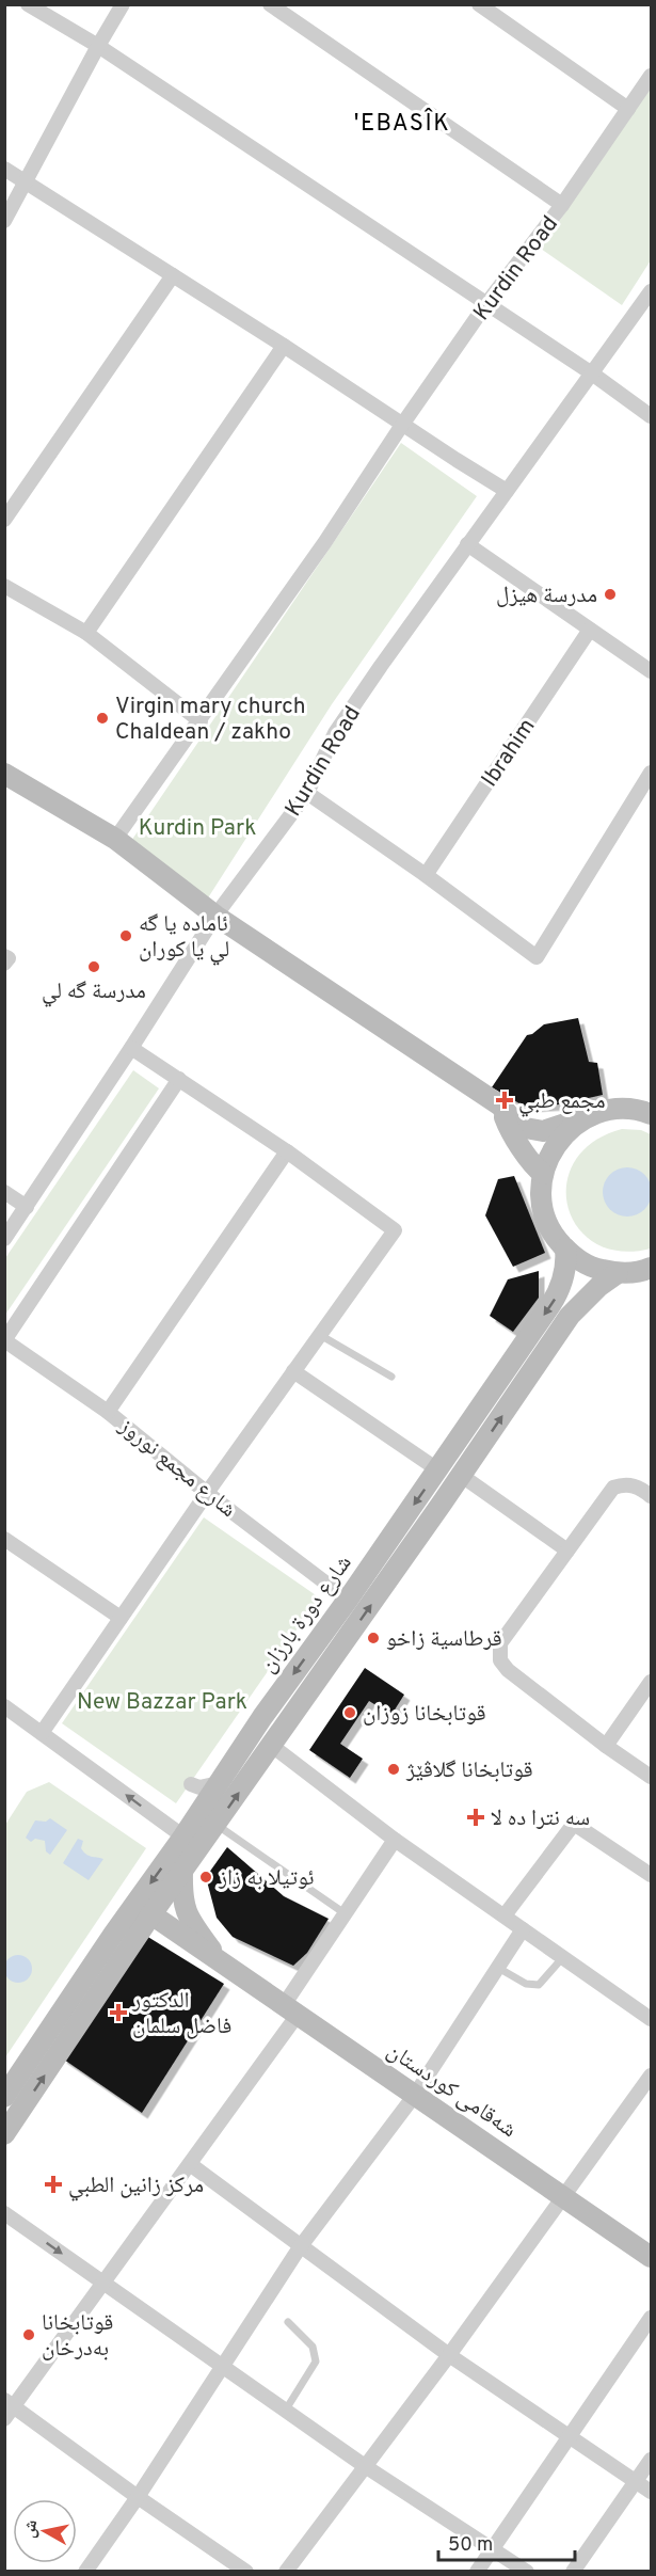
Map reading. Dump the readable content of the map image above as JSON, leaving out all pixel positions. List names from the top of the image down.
{
  "streets": {
    "main road": ["شارع دورة بارزان", "شەقامی کوردستان"],
    "street": ["Kurdin Road", "Ibrahim", "شارع مجمع نوروز"]
  },
  "crossings": [
    ["شارع مجمع نوروز", "شارع دورة بارزان"]
  ],
  "districts": ["'EBASÎK"],
  "parks": ["Kurdin Park", "New Bazzar Park"],
  "places": {
    "other": [
      "مدرسة هيزل",
      "Virgin mary church Chaldean / zakho",
      "ئاماده يا گه لي يا كوران",
      "مدرسة گه لي",
      "قرطاسية زاخو",
      "قوتابخانا زوزان",
      "قوتابخانا گلاڤێژ",
      "ئوتيلا به زاز",
      "قوتابخانا به‌درخان"
    ],
    "health": [
      "مجمع طبي",
      "سه نترا ده لا",
      "الدكتور فاضل سلمان",
      "مركز زانين الطبي"
    ]
  },
  "scale_bar": "50 m",
  "north": "left"
}
